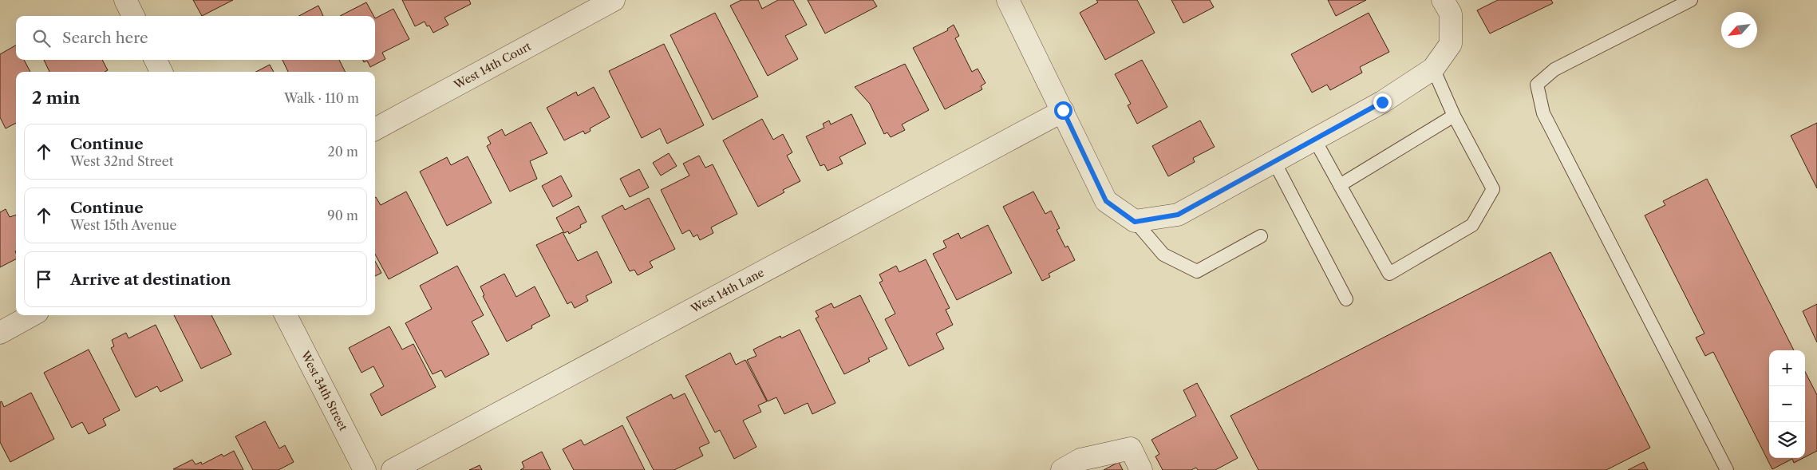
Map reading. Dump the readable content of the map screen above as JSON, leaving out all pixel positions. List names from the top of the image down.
{
  "streets": {
    "street": ["West 14th Court", "West 14th Lane", "West 34th Street"]
  },
  "north": "bottom left",
  "page": {
    "search": "Search here",
    "heading": ["2 min", "Walk · 110 m"],
    "list": [
      ["Continue", "West 32nd Street", "20 m"],
      ["Continue", "West 15th Avenue", "90 m"],
      "Arrive at destination"
    ],
    "map_buttons": ["+", "−"]
  }
}
